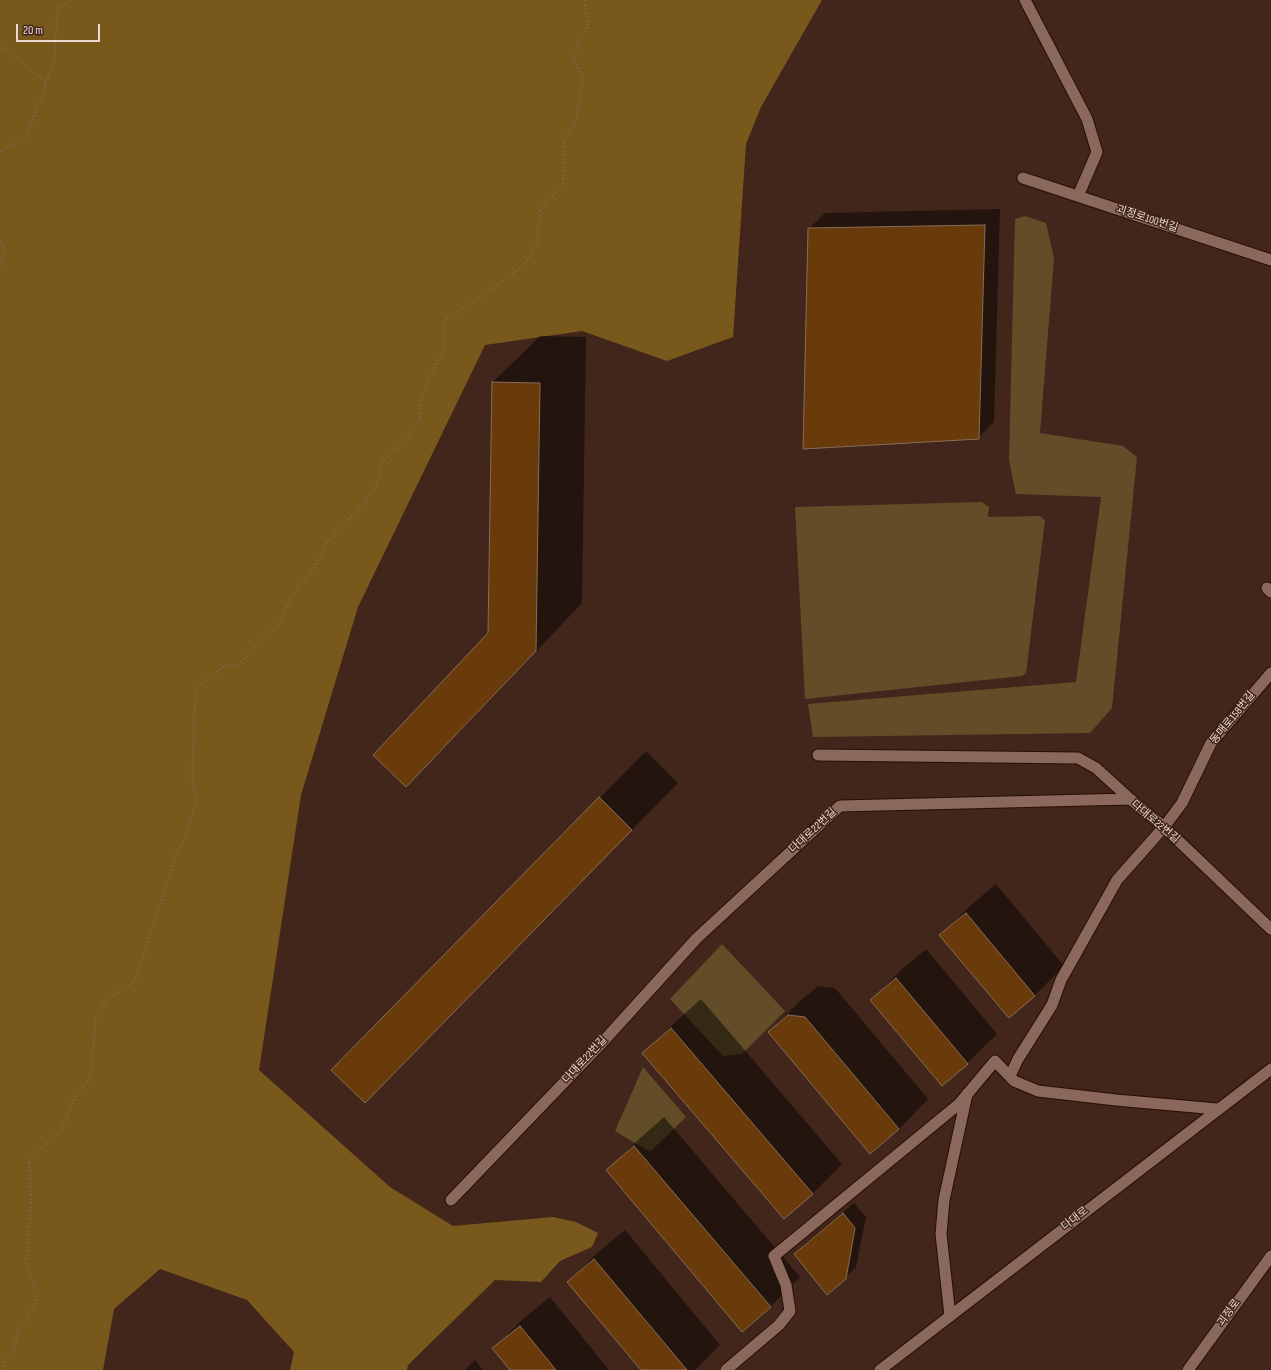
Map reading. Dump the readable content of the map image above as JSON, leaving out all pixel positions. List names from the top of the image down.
{
  "streets": {
    "street": [
      "괴정로100번길",
      "동매로158번길",
      "다대로22번길",
      "다대로",
      "괴정로"
    ]
  },
  "crossings": [
    ["동매로158번길", "다대로22번길"]
  ],
  "scale_bar": "20 m"
}
